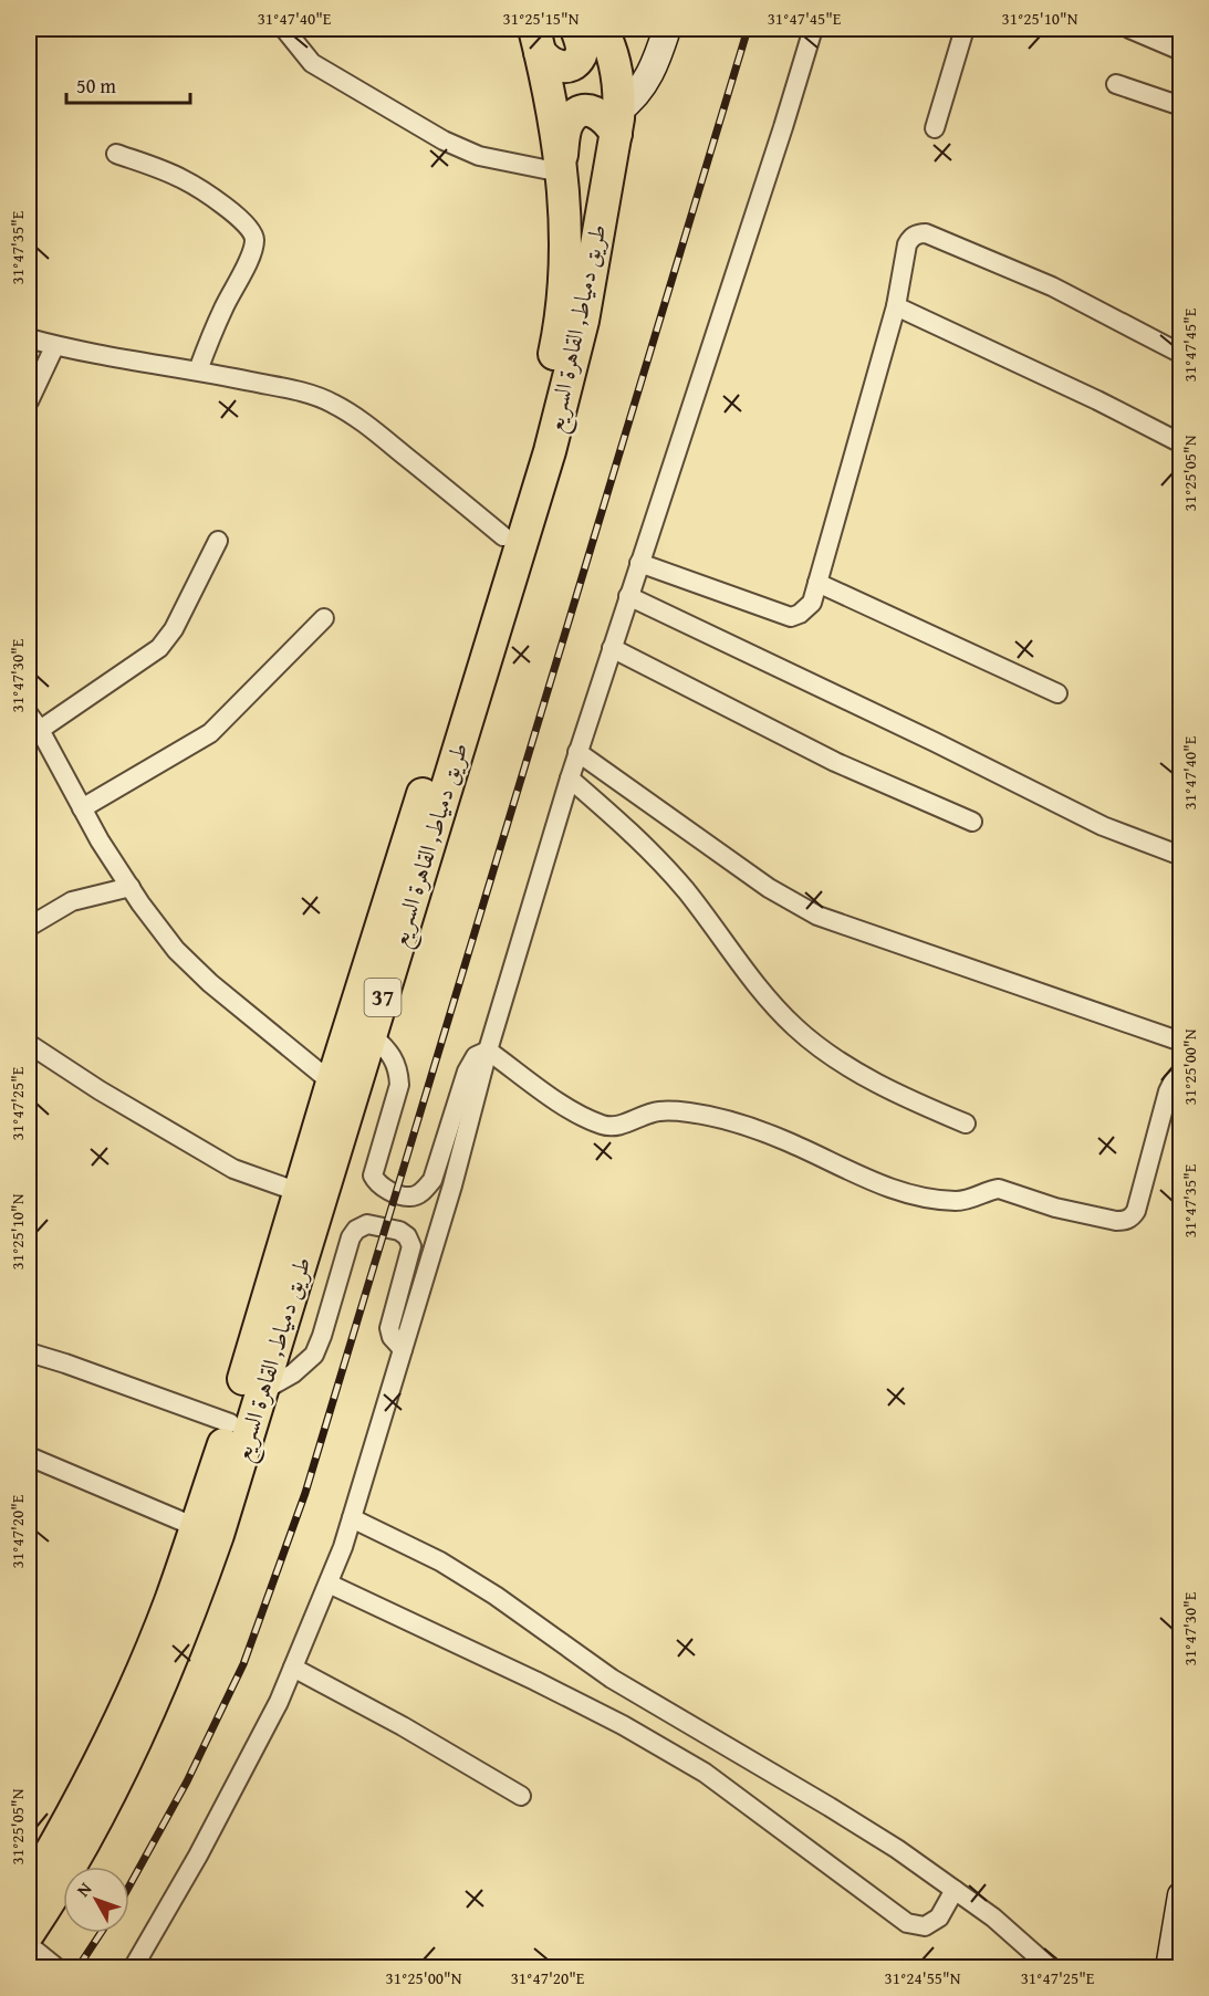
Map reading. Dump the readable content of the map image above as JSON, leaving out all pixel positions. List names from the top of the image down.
{
  "streets": {
    "highway": ["طريق دمياط, القاهرة السريع", "37"]
  },
  "scale_bar": "50 m",
  "north": "top left",
  "coordinates": [
    "31°47'40\"E",
    "31°25'15\"N",
    "31°47'45\"E",
    "31°25'10\"N",
    "31°47'35\"E",
    "31°25'05\"N",
    "31°47'30\"E",
    "31°25'00\"N",
    "31°47'25\"E",
    "31°47'20\"E",
    "31°24'55\"N"
  ]
}
